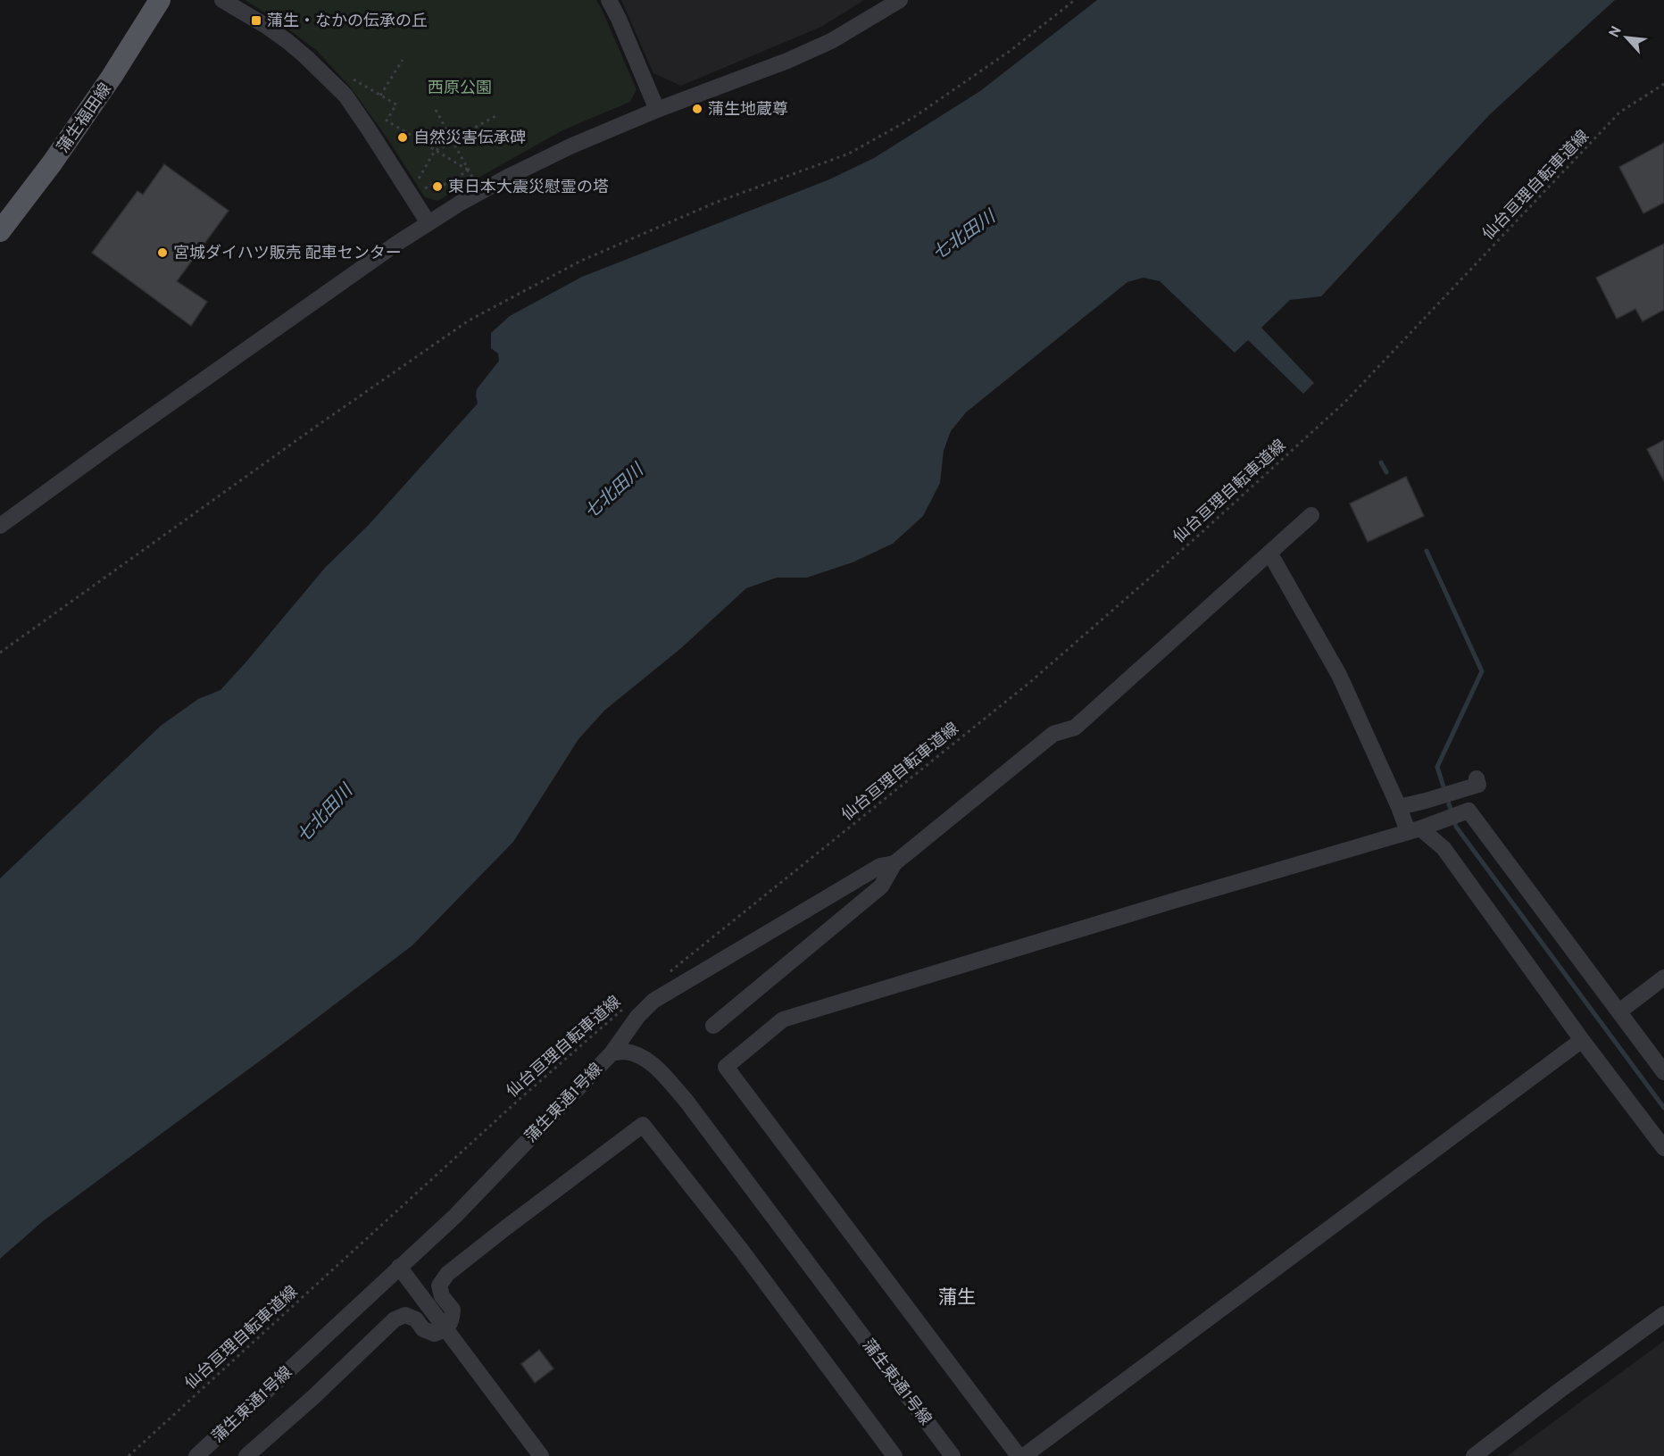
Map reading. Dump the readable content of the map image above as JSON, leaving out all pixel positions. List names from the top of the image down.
{
  "streets": {
    "main road": ["蒲生福田線"],
    "street": ["蒲生東通1号線"],
    "path": ["仙台亘理自転車道線"]
  },
  "districts": ["蒲生"],
  "water": ["七北田川"],
  "parks": ["西原公園"],
  "places": {
    "transit": ["蒲生・なかの伝承の丘"],
    "other": [
      "蒲生地蔵尊",
      "自然災害伝承碑",
      "東日本大震災慰霊の塔",
      "宮城ダイハツ販売 配車センター"
    ]
  },
  "north": "top left"
}
